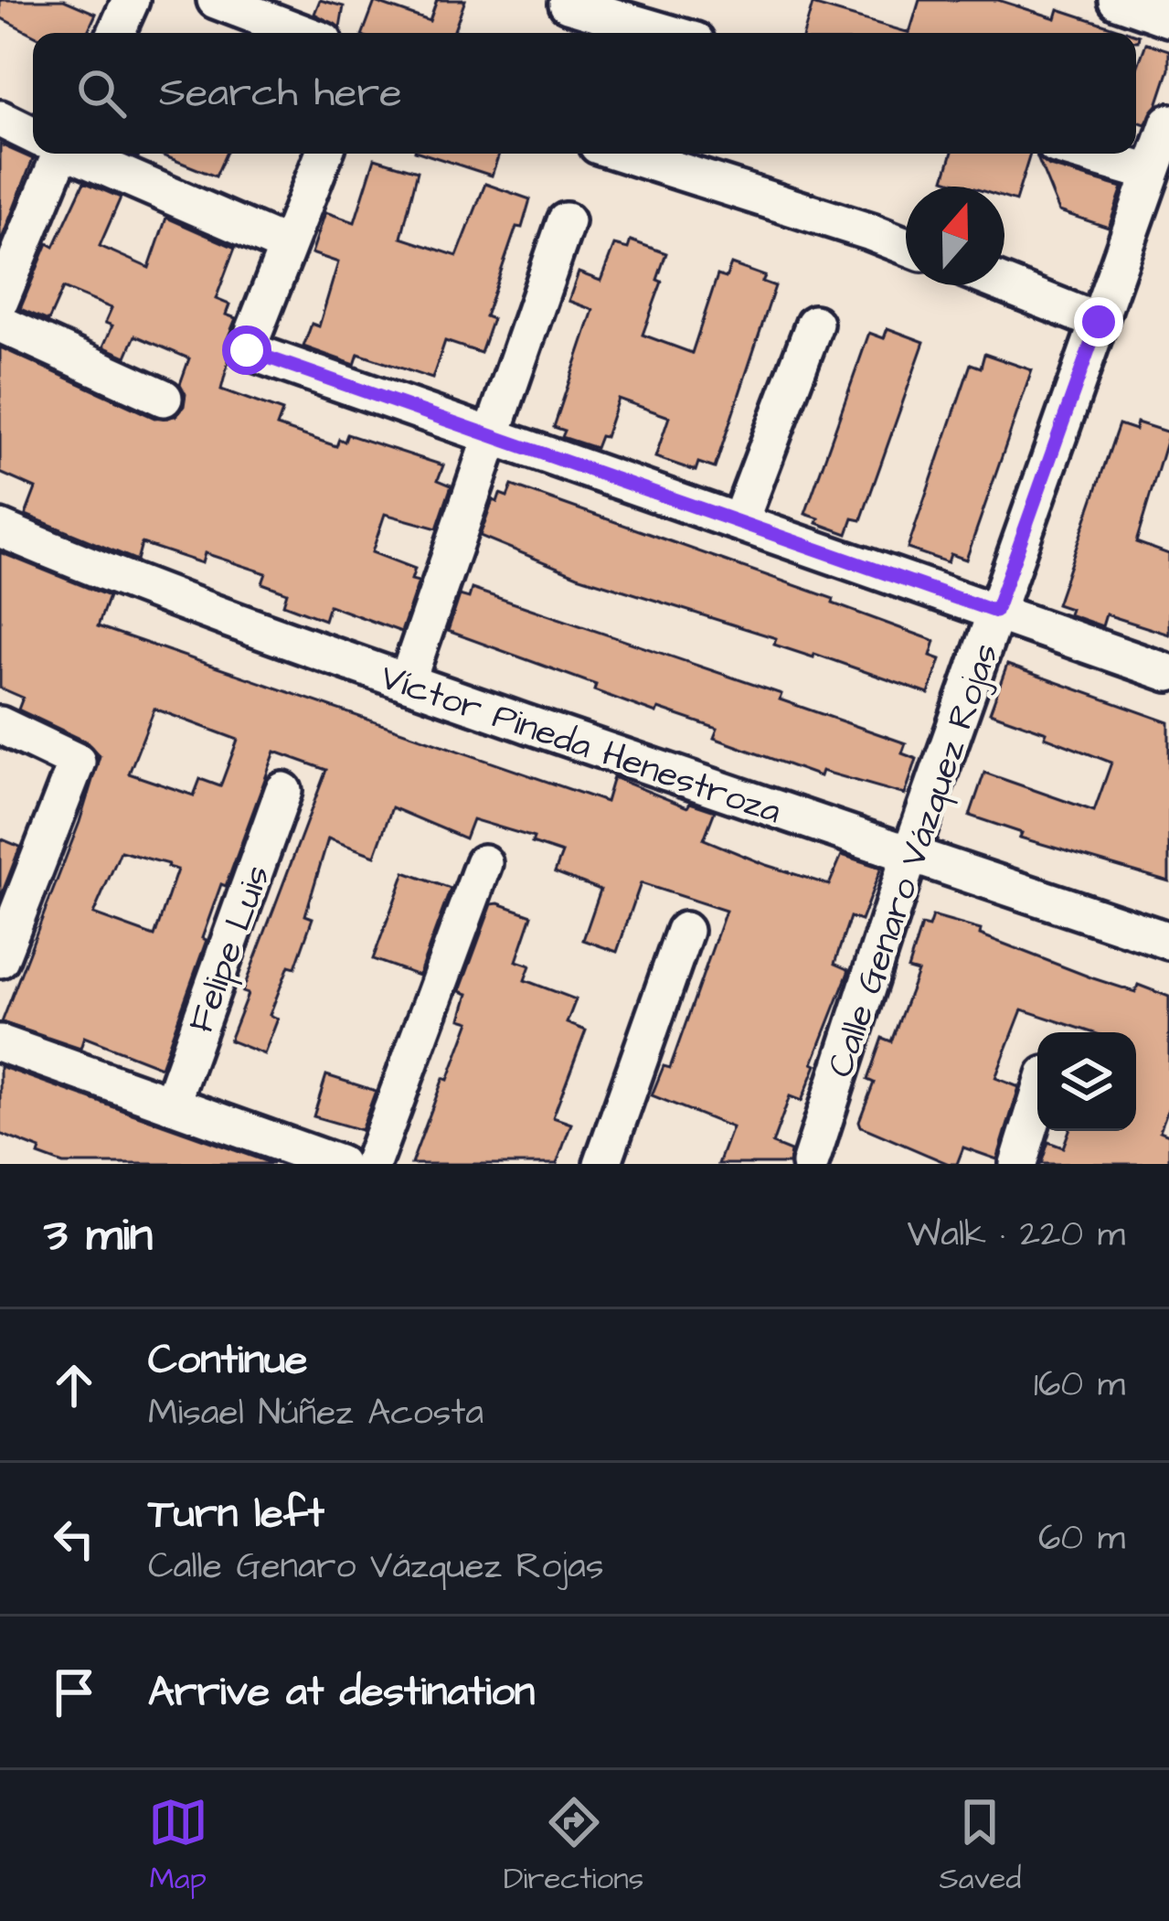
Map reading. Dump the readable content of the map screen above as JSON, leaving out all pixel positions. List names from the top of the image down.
{
  "streets": {
    "street": ["Víctor Pineda Henestroza", "Calle Genaro Vázquez Rojas", "Felipe Luis"]
  },
  "crossings": [
    ["Víctor Pineda Henestroza", "Calle Genaro Vázquez Rojas"]
  ],
  "north": "top",
  "page": {
    "search": "Search here",
    "heading": ["3 min", "Walk · 220 m"],
    "list": [
      ["Continue", "Misael Núñez Acosta", "160 m"],
      ["Turn left", "Calle Genaro Vázquez Rojas", "60 m"],
      "Arrive at destination"
    ],
    "nav": ["Map", "Directions", "Saved"]
  }
}
